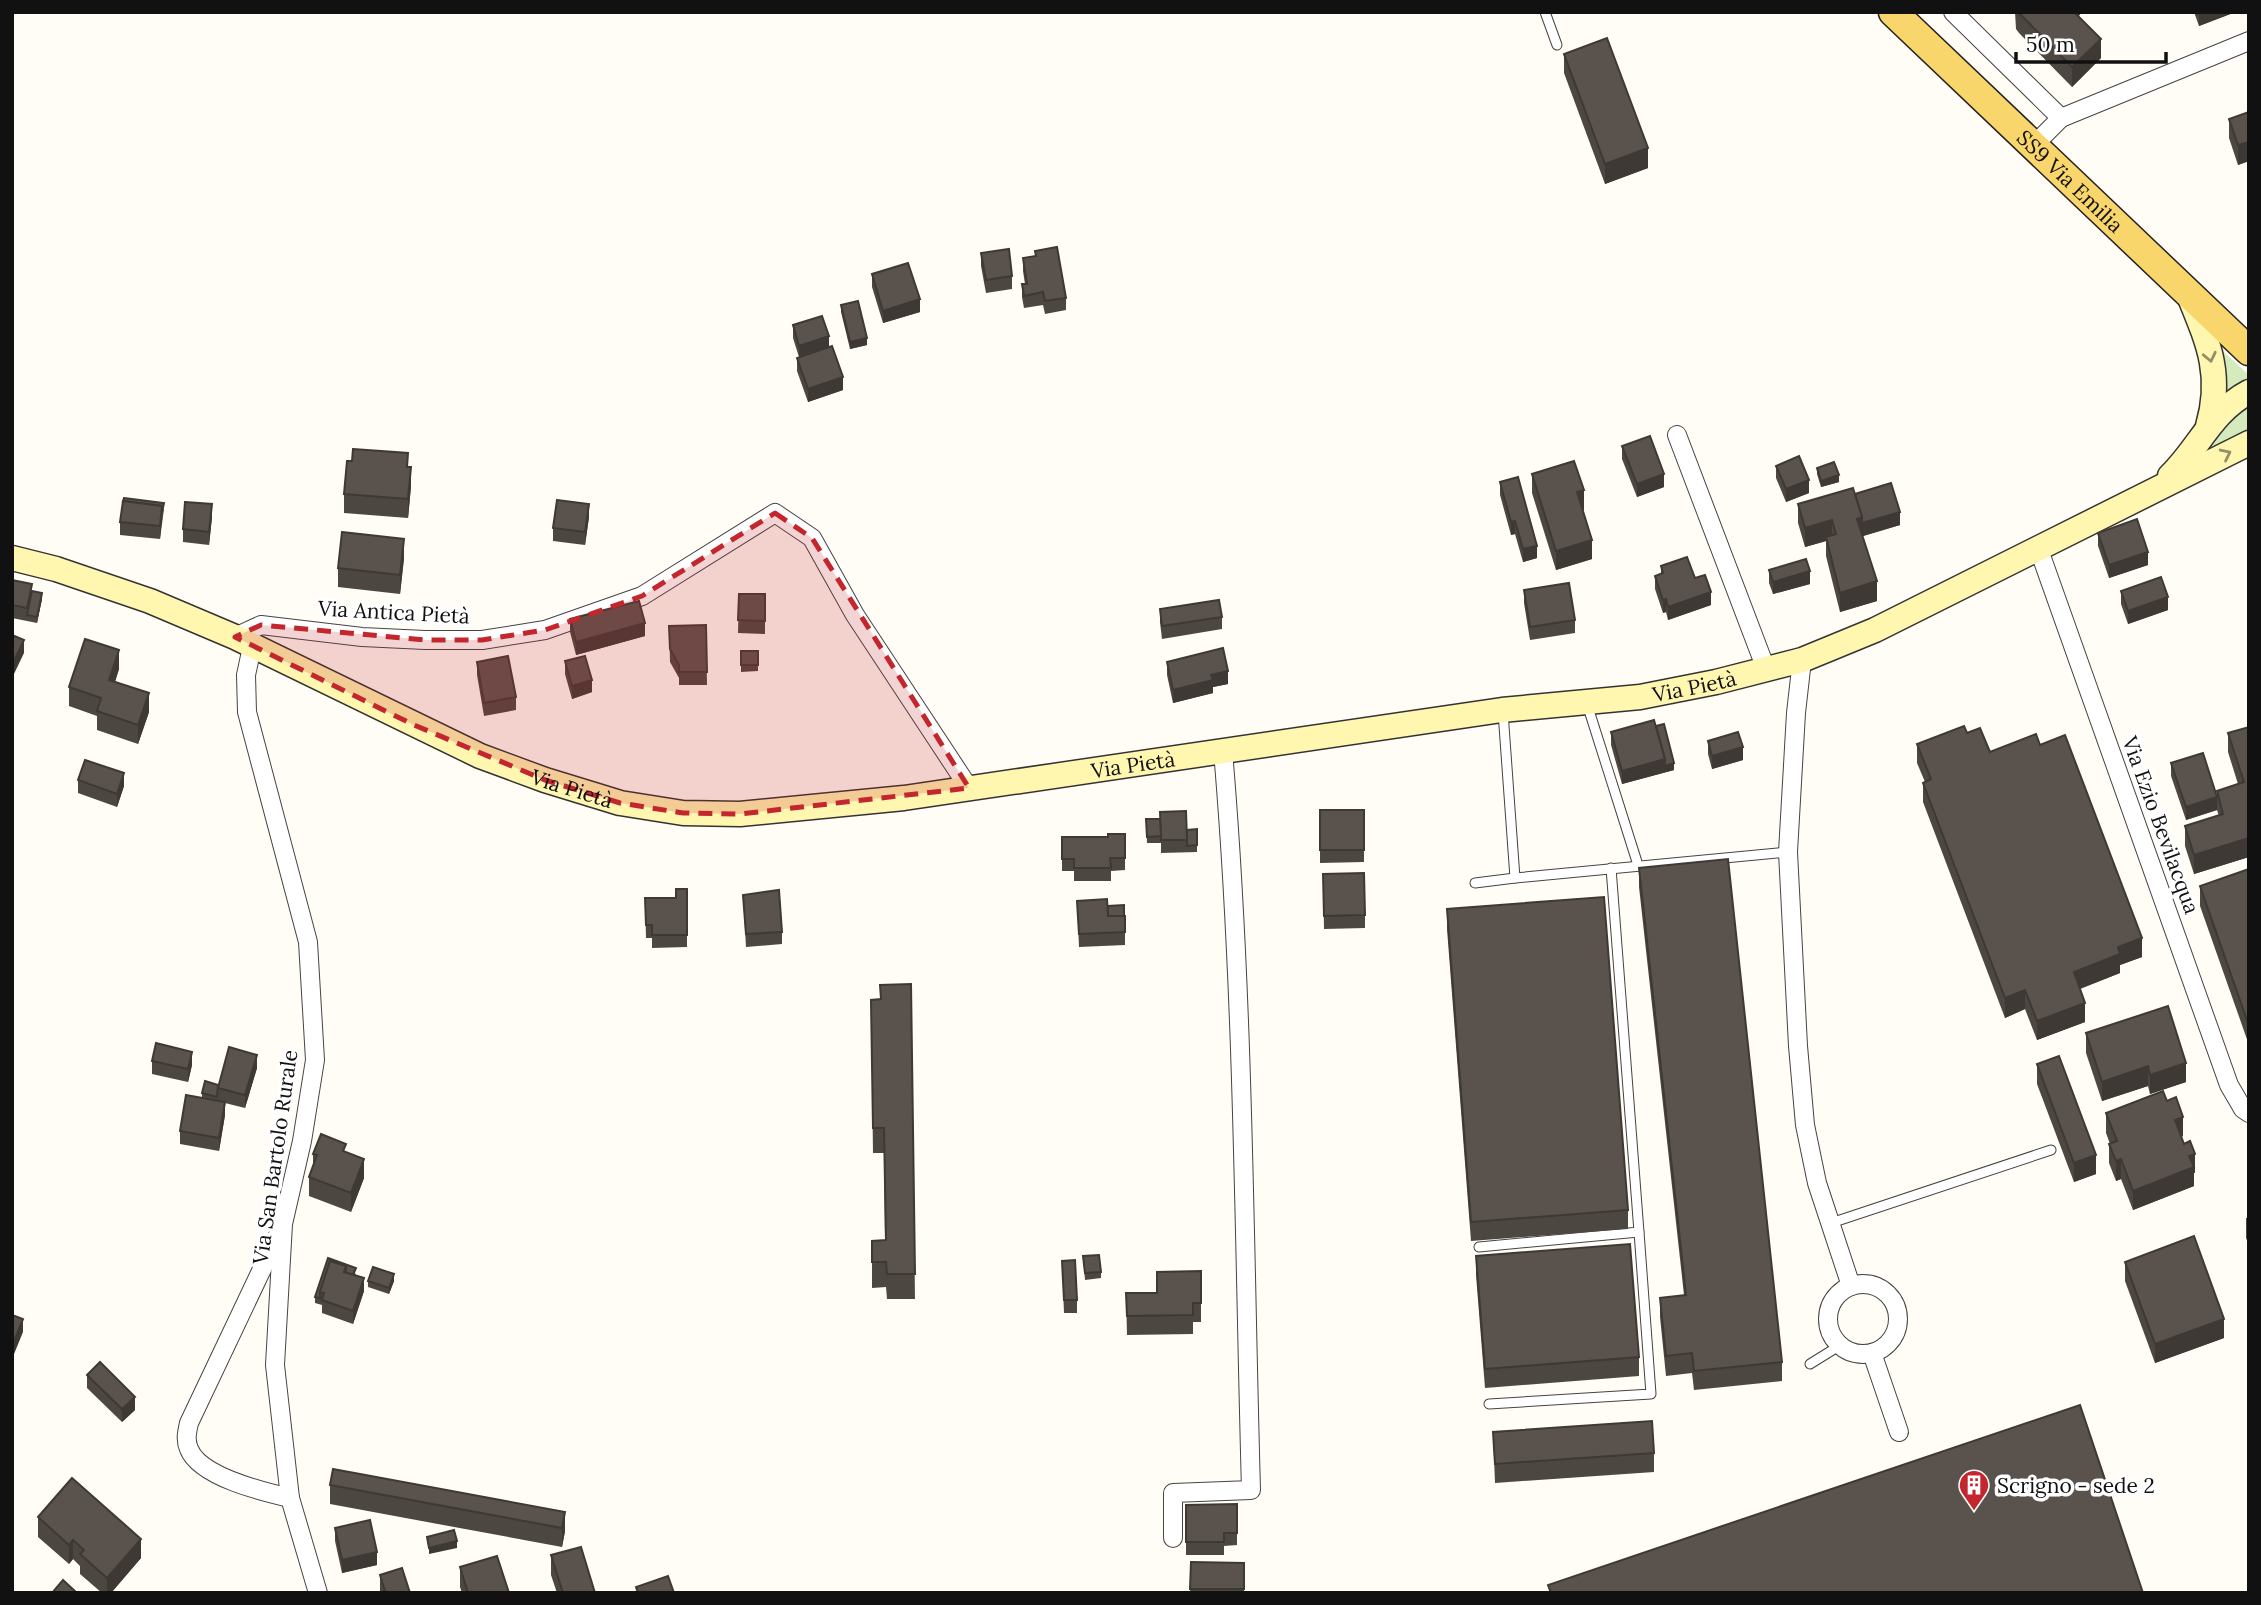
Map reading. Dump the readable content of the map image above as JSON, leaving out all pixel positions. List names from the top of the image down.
{
  "streets": {
    "main road": ["SS9 Via Emilia"],
    "street": [
      "Via Antica Pietà",
      "Via Pietà",
      "Via Ezio Bevilacqua",
      "Via San Bartolo Rurale"
    ]
  },
  "crossings": [
    ["Via Antica Pietà", "Via Pietà"],
    ["Via Antica Pietà", "Via San Bartolo Rurale"],
    ["Via Pietà", "Via Ezio Bevilacqua"],
    ["Via Pietà", "Via San Bartolo Rurale"]
  ],
  "places": {
    "building": ["Scrigno - sede 2"]
  },
  "scale_bar": "50 m"
}
